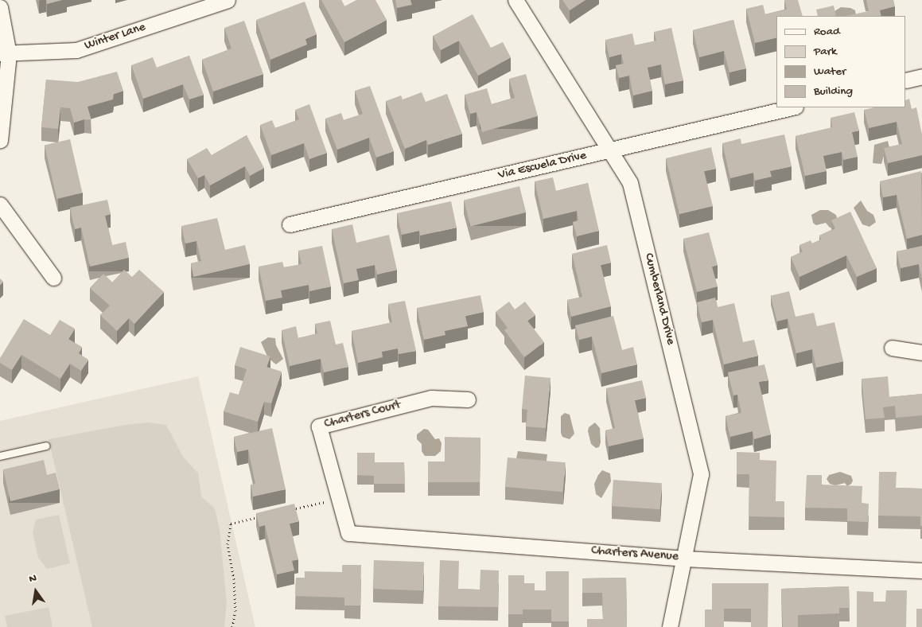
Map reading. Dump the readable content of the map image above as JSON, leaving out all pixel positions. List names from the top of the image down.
{
  "streets": {
    "street": [
      "Winter Lane",
      "Via Escuela Drive",
      "Cumberland Drive",
      "Charters Court",
      "Charters Avenue"
    ]
  },
  "crossings": [
    ["Via Escuela Drive", "Cumberland Drive"],
    ["Cumberland Drive", "Charters Avenue"],
    ["Charters Court", "Charters Avenue"]
  ],
  "legend": [
    "Road",
    "Park",
    "Water",
    "Building"
  ],
  "north": "top"
}
